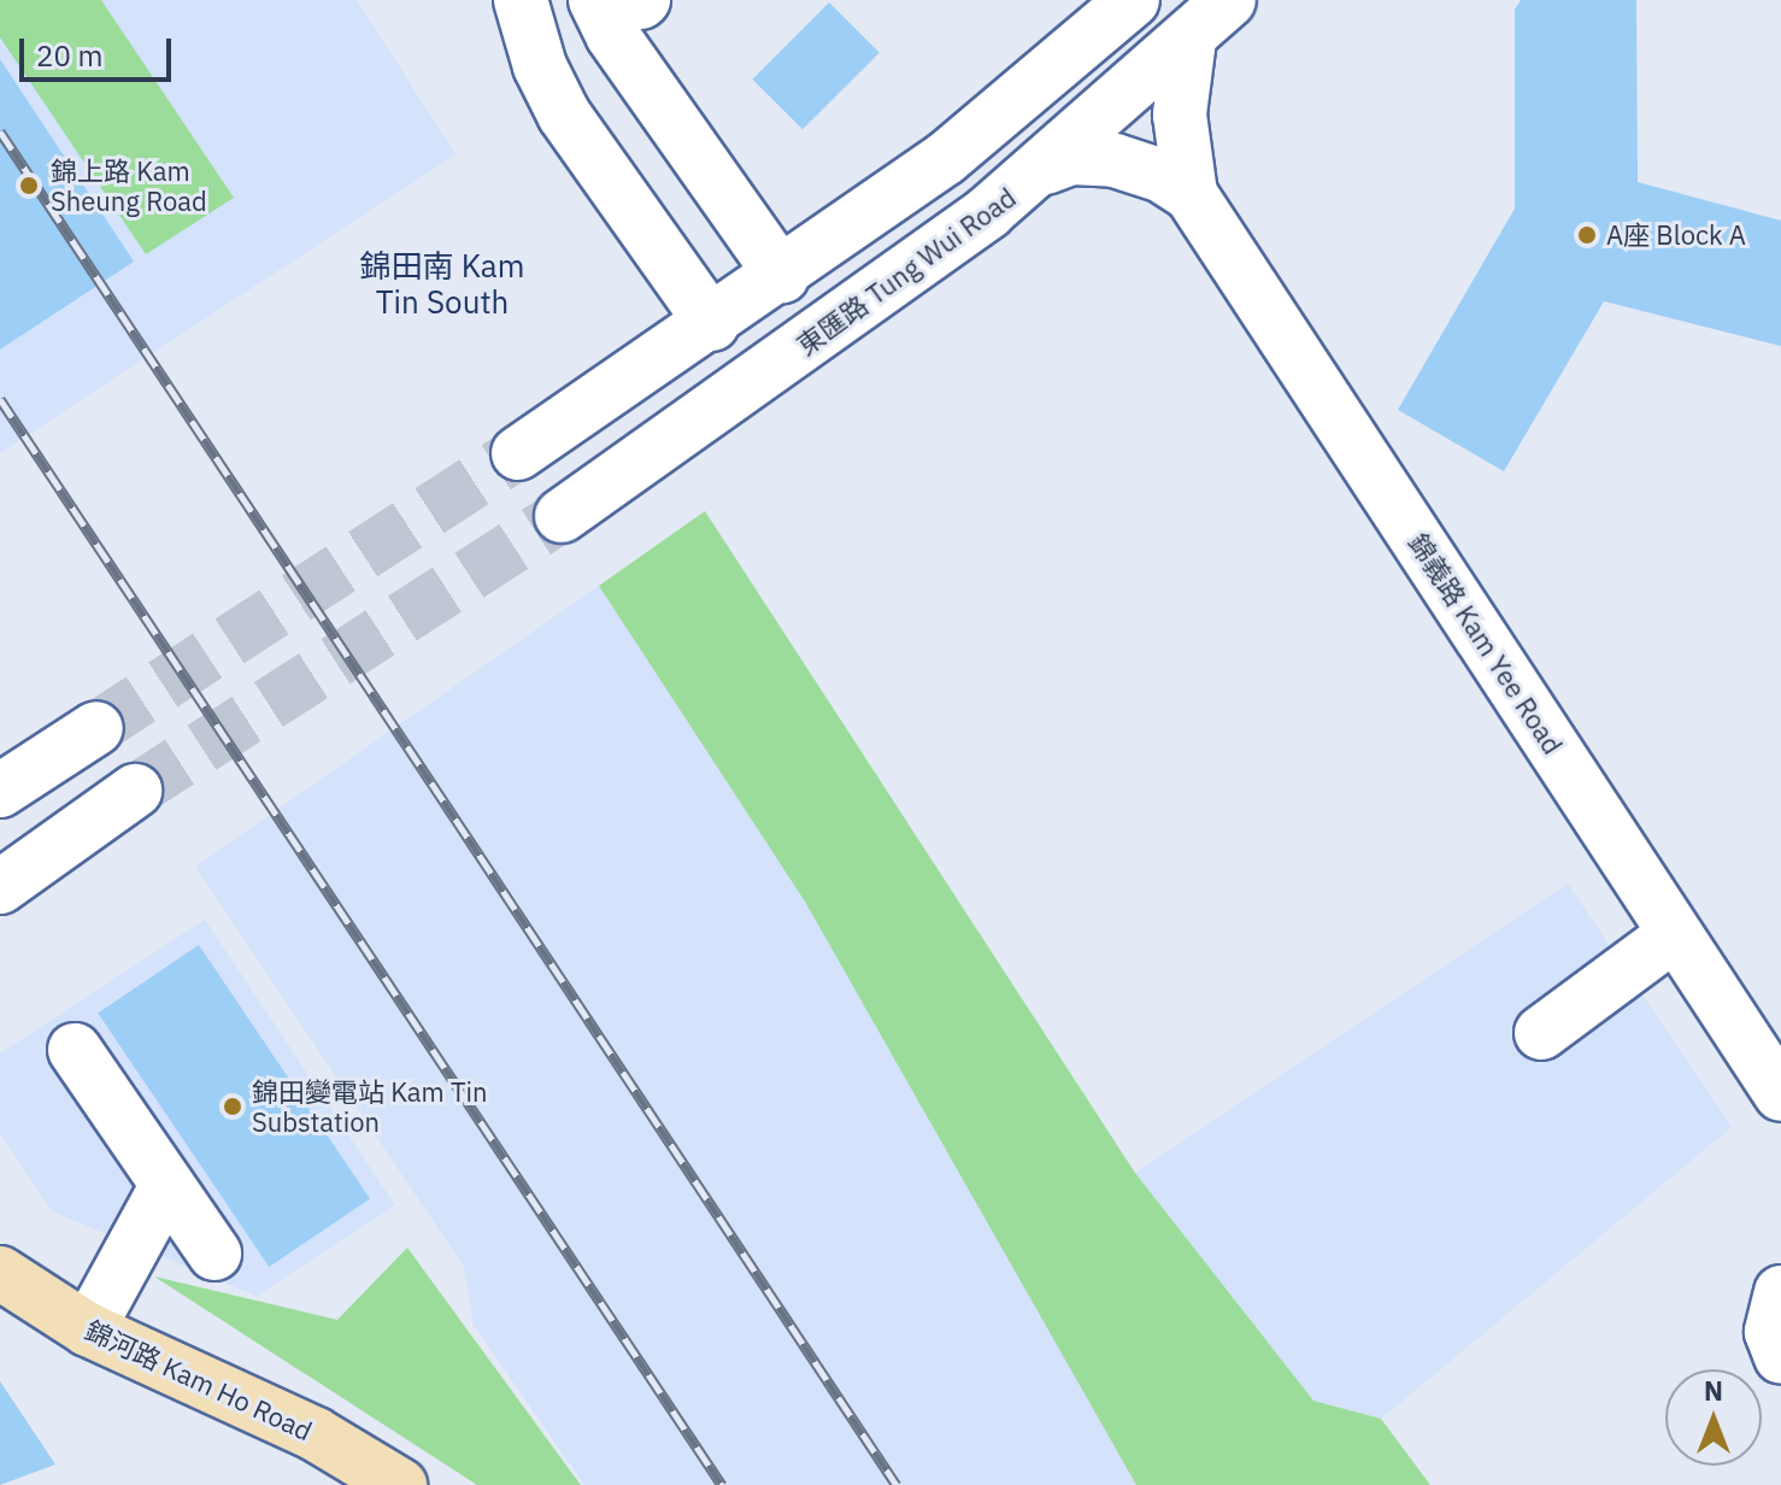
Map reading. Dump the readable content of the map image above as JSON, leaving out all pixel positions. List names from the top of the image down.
{
  "streets": {
    "main road": ["錦河路 Kam Ho Road"],
    "street": ["東匯路 Tung Wui Road", "錦義路 Kam Yee Road"]
  },
  "crossings": [
    ["東匯路 Tung Wui Road", "錦義路 Kam Yee Road"]
  ],
  "districts": ["錦田南 Kam Tin South"],
  "places": ["錦上路 Kam Sheung Road", "A座 Block A", "錦田變電站 Kam Tin Substation"],
  "scale_bar": "20 m",
  "north": "top"
}
